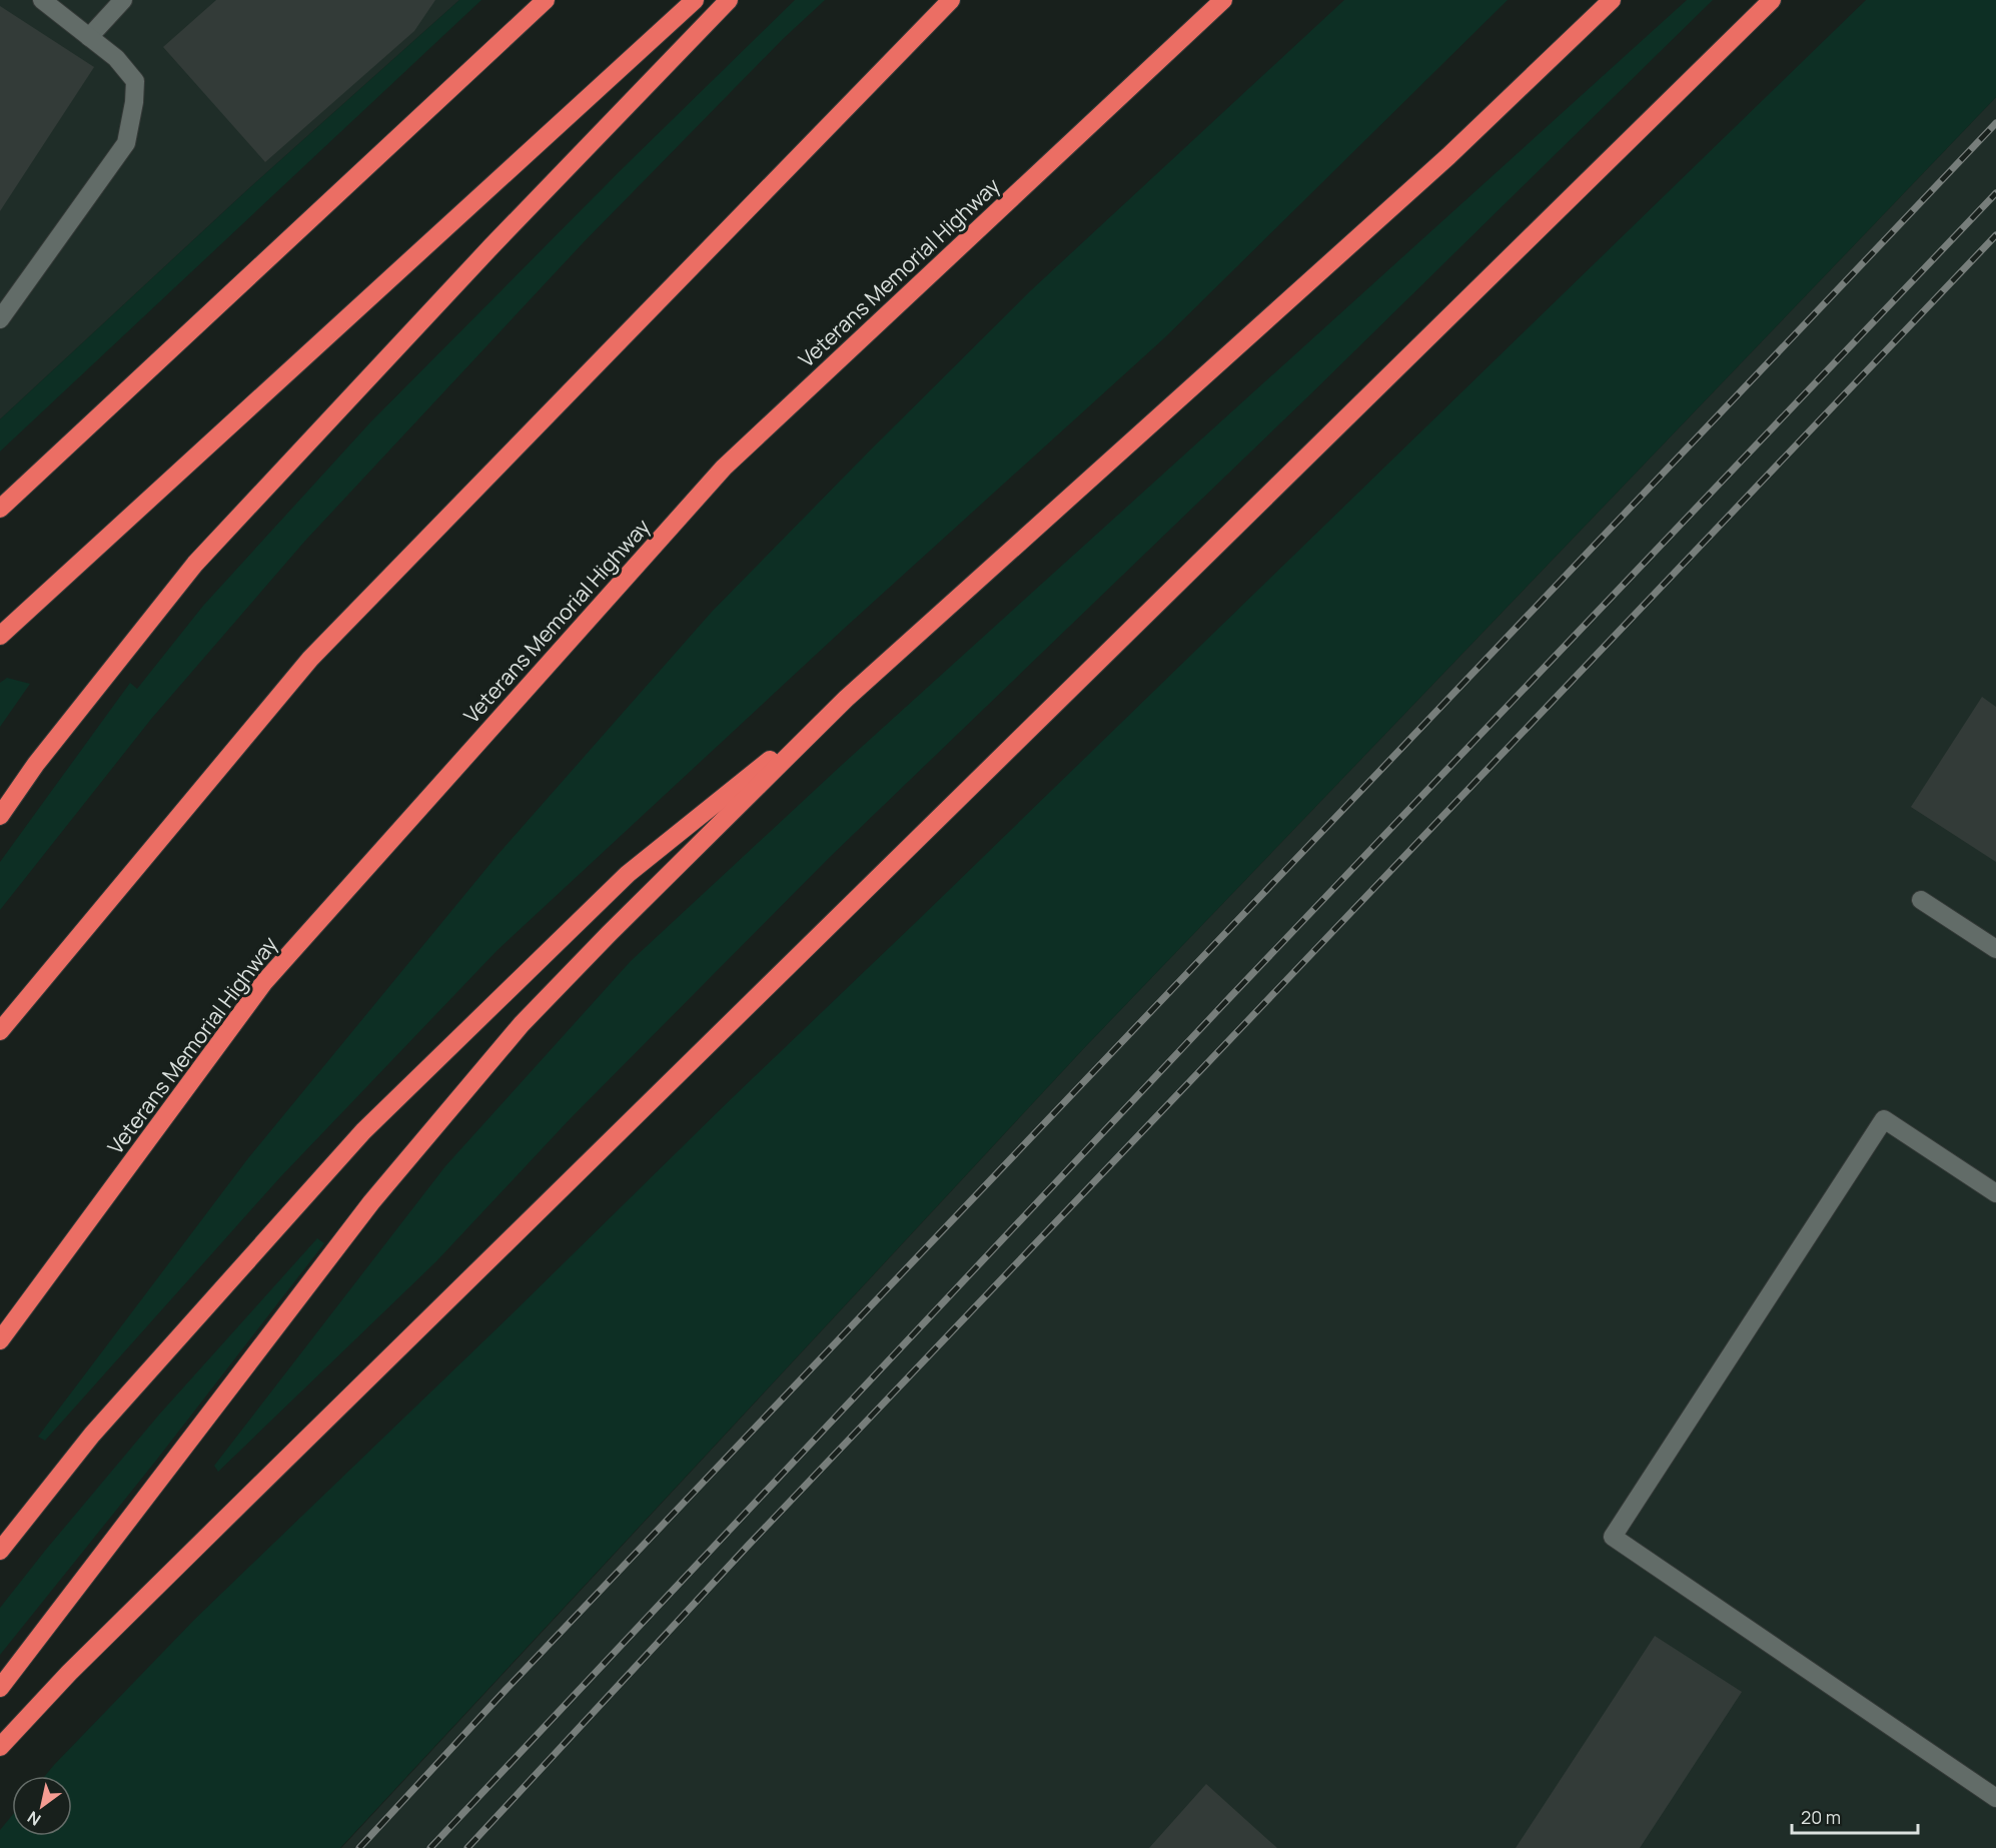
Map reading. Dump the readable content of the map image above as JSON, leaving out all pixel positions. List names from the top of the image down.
{
  "streets": {
    "highway": ["Veterans Memorial Highway"]
  },
  "scale_bar": "20 m",
  "north": "bottom left"
}
